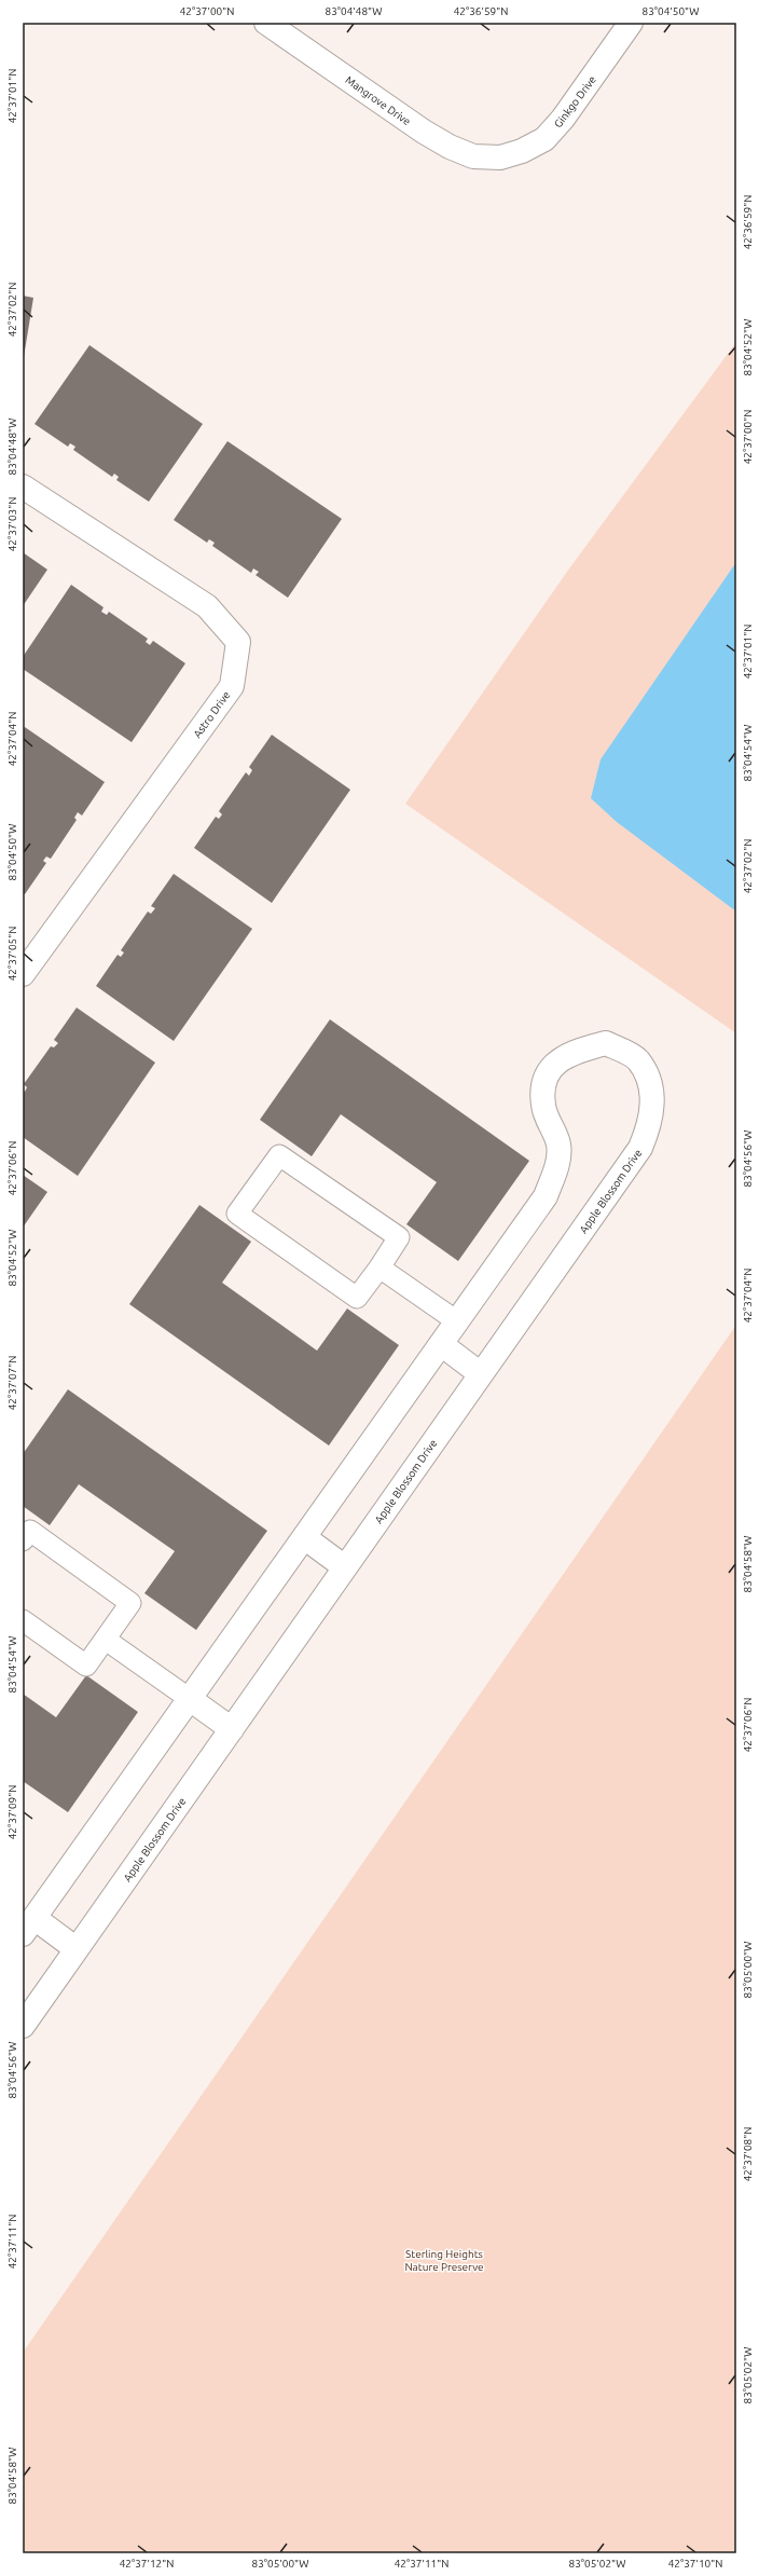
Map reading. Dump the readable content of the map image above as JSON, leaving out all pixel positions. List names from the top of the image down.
{
  "streets": {
    "street": [
      "Mangrove Drive",
      "Ginkgo Drive",
      "Astro Drive",
      "Apple Blossom Drive"
    ]
  },
  "crossings": [
    ["Mangrove Drive", "Ginkgo Drive"]
  ],
  "parks": ["Sterling Heights Nature Preserve"],
  "coordinates": [
    "42°37'00\"N",
    "83°04'48\"W",
    "42°36'59\"N",
    "83°04'50\"W",
    "42°37'01\"N",
    "42°37'02\"N",
    "83°04'52\"W",
    "42°37'03\"N",
    "42°37'04\"N",
    "83°04'54\"W",
    "42°37'05\"N",
    "83°04'56\"W",
    "42°37'06\"N",
    "42°37'07\"N",
    "83°04'58\"W",
    "42°37'09\"N",
    "83°05'00\"W",
    "42°37'08\"N",
    "42°37'11\"N",
    "83°05'02\"W",
    "42°37'12\"N",
    "42°37'10\"N"
  ]
}
